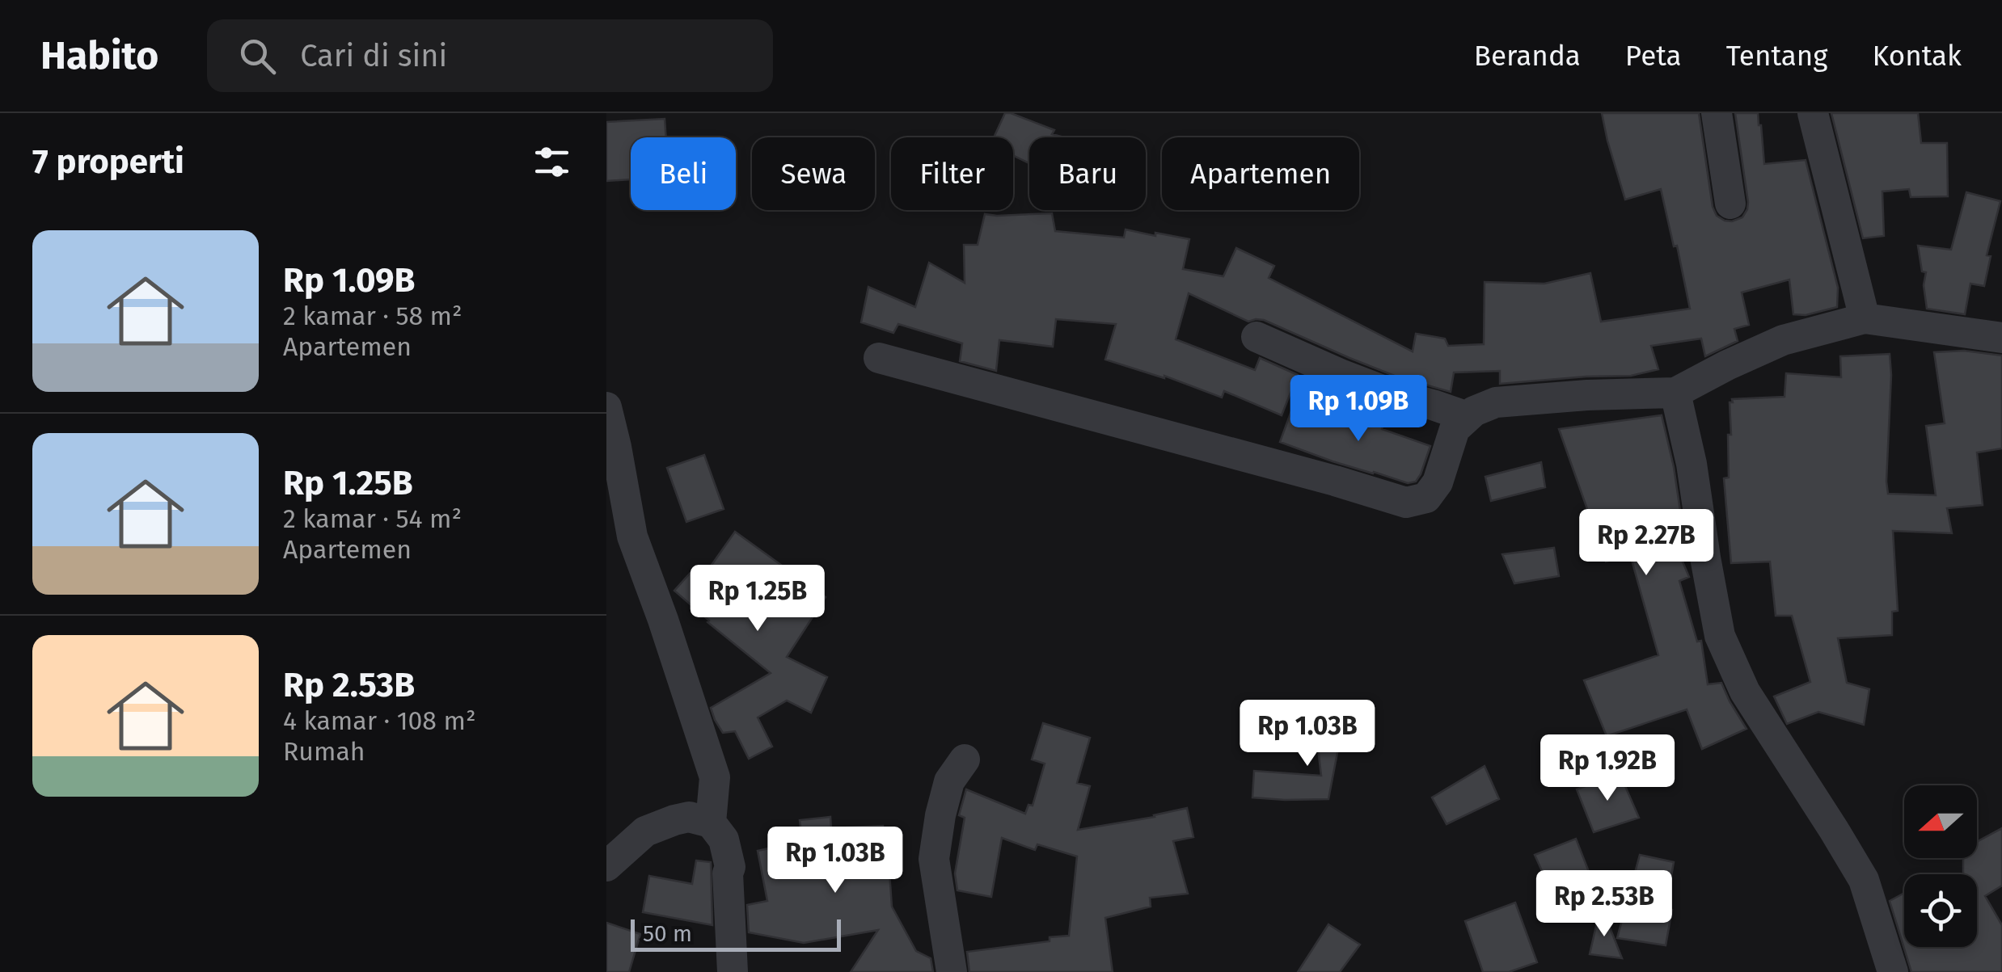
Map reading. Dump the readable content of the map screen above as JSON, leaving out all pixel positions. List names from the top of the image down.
{
  "scale_bar": "50 m",
  "north": "left",
  "page": {
    "header": "Habito",
    "search": "Cari di sini",
    "nav": [
      "Beranda",
      "Peta",
      "Tentang",
      "Kontak"
    ],
    "heading": "7 properti",
    "chip": [
      "Beli",
      "Sewa",
      "Filter",
      "Baru",
      "Apartemen"
    ],
    "list": [
      {
        "name": "Rp 1.09B",
        "note": "2 kamar · 58 m² · Apartemen"
      },
      {
        "name": "Rp 1.25B",
        "note": "2 kamar · 54 m² · Apartemen"
      },
      {
        "name": "Rp 2.53B",
        "note": "4 kamar · 108 m² · Rumah"
      }
    ],
    "price": [
      "Rp 1.09B",
      "Rp 2.27B",
      "Rp 1.25B",
      "Rp 1.03B",
      "Rp 1.92B",
      "Rp 1.03B",
      "Rp 2.53B"
    ],
    "scale": "50 m"
  }
}
